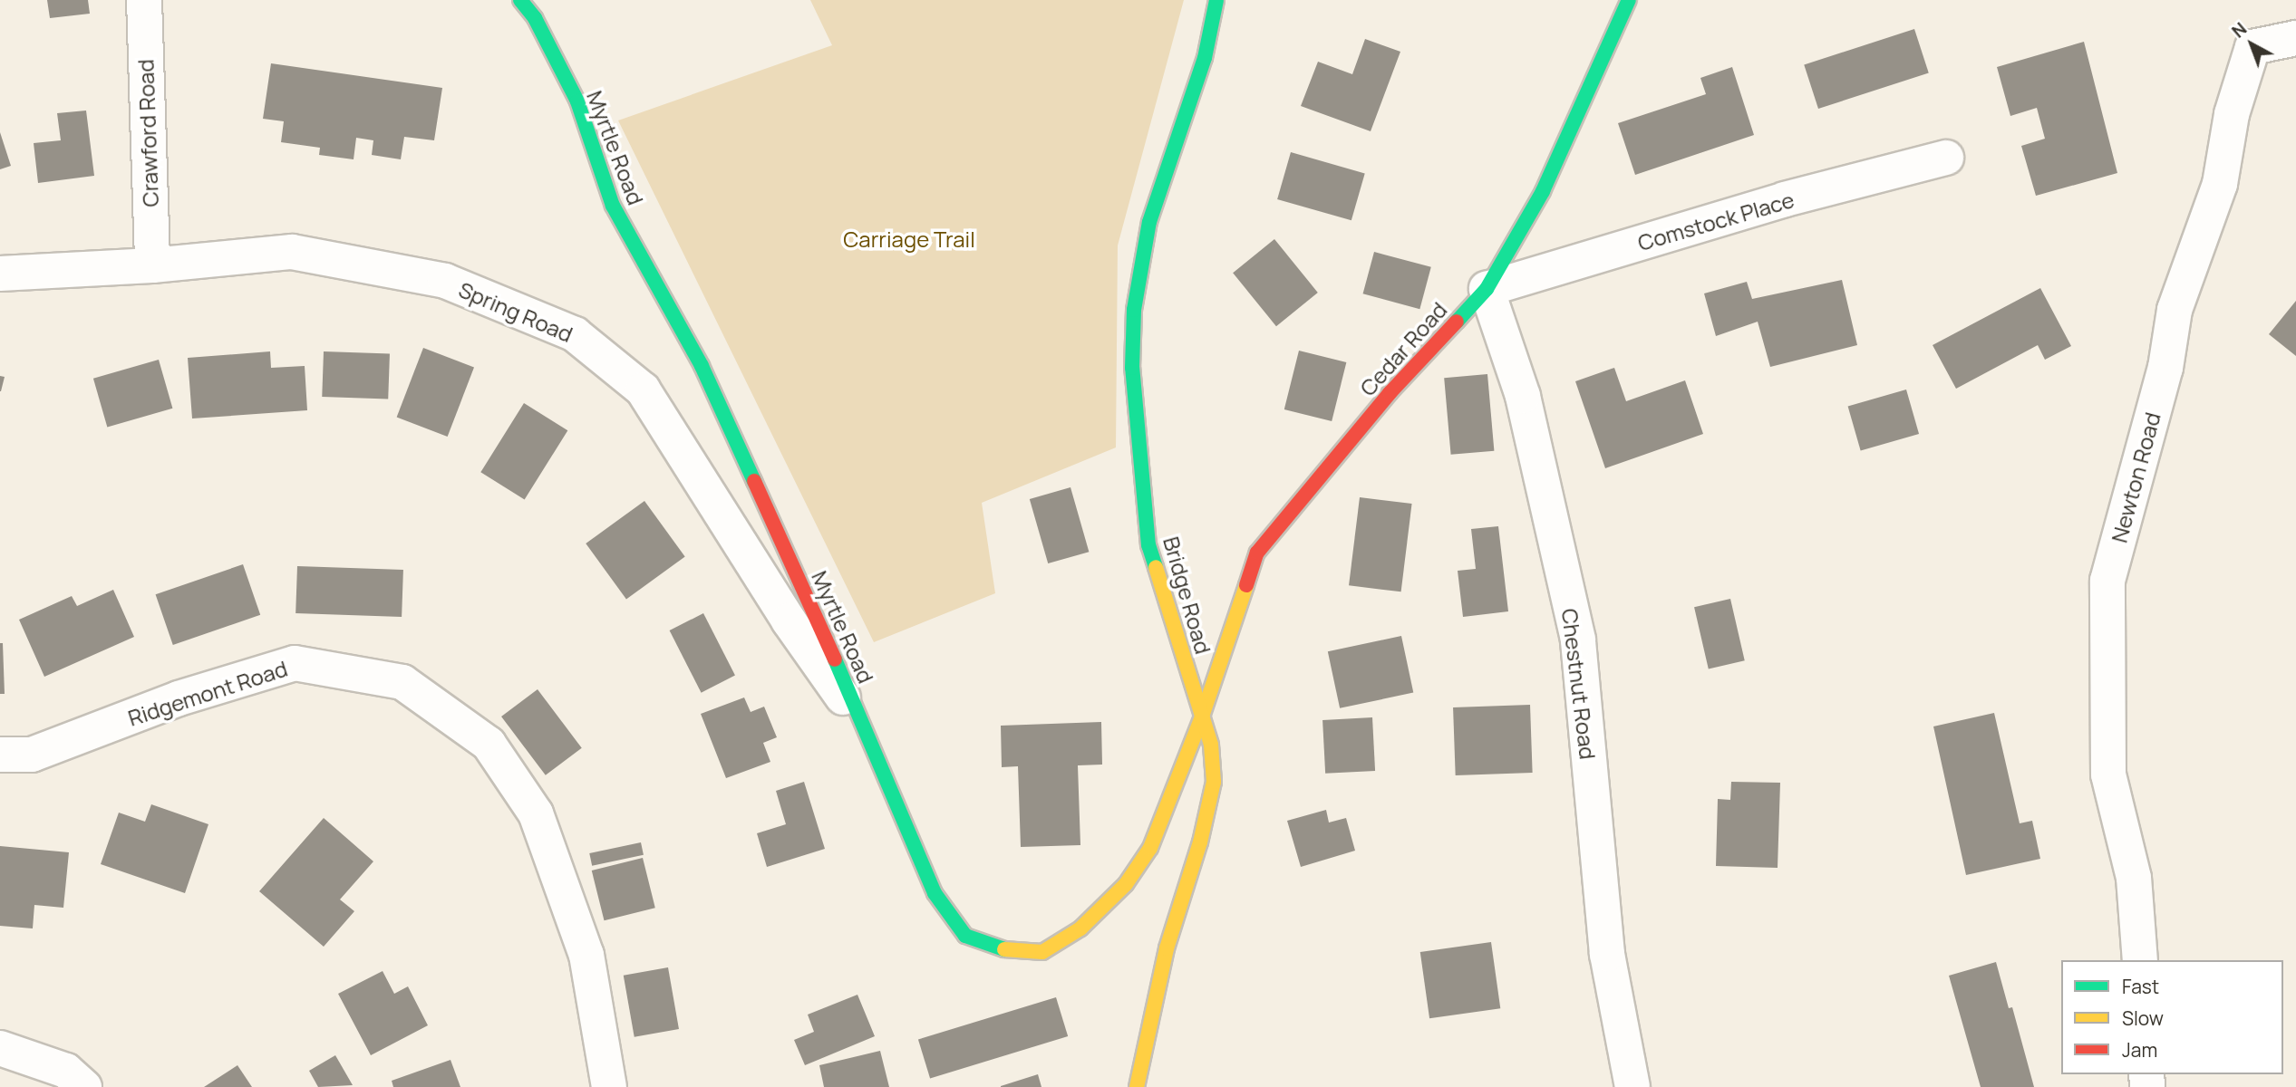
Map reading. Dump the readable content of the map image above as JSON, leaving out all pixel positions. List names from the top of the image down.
{
  "streets": {
    "street": [
      "Crawford Road",
      "Myrtle Road",
      "Comstock Place",
      "Spring Road",
      "Cedar Road",
      "Newton Road",
      "Bridge Road",
      "Chestnut Road",
      "Ridgemont Road"
    ]
  },
  "crossings": [
    ["Crawford Road", "Spring Road"],
    ["Myrtle Road", "Spring Road"],
    ["Myrtle Road", "Cedar Road"],
    ["Myrtle Road", "Bridge Road"],
    ["Comstock Place", "Cedar Road"],
    ["Comstock Place", "Chestnut Road"],
    ["Cedar Road", "Bridge Road"],
    ["Cedar Road", "Chestnut Road"]
  ],
  "parks": ["Carriage Trail"],
  "legend": ["Fast", "Slow", "Jam"],
  "north": "top left"
}
